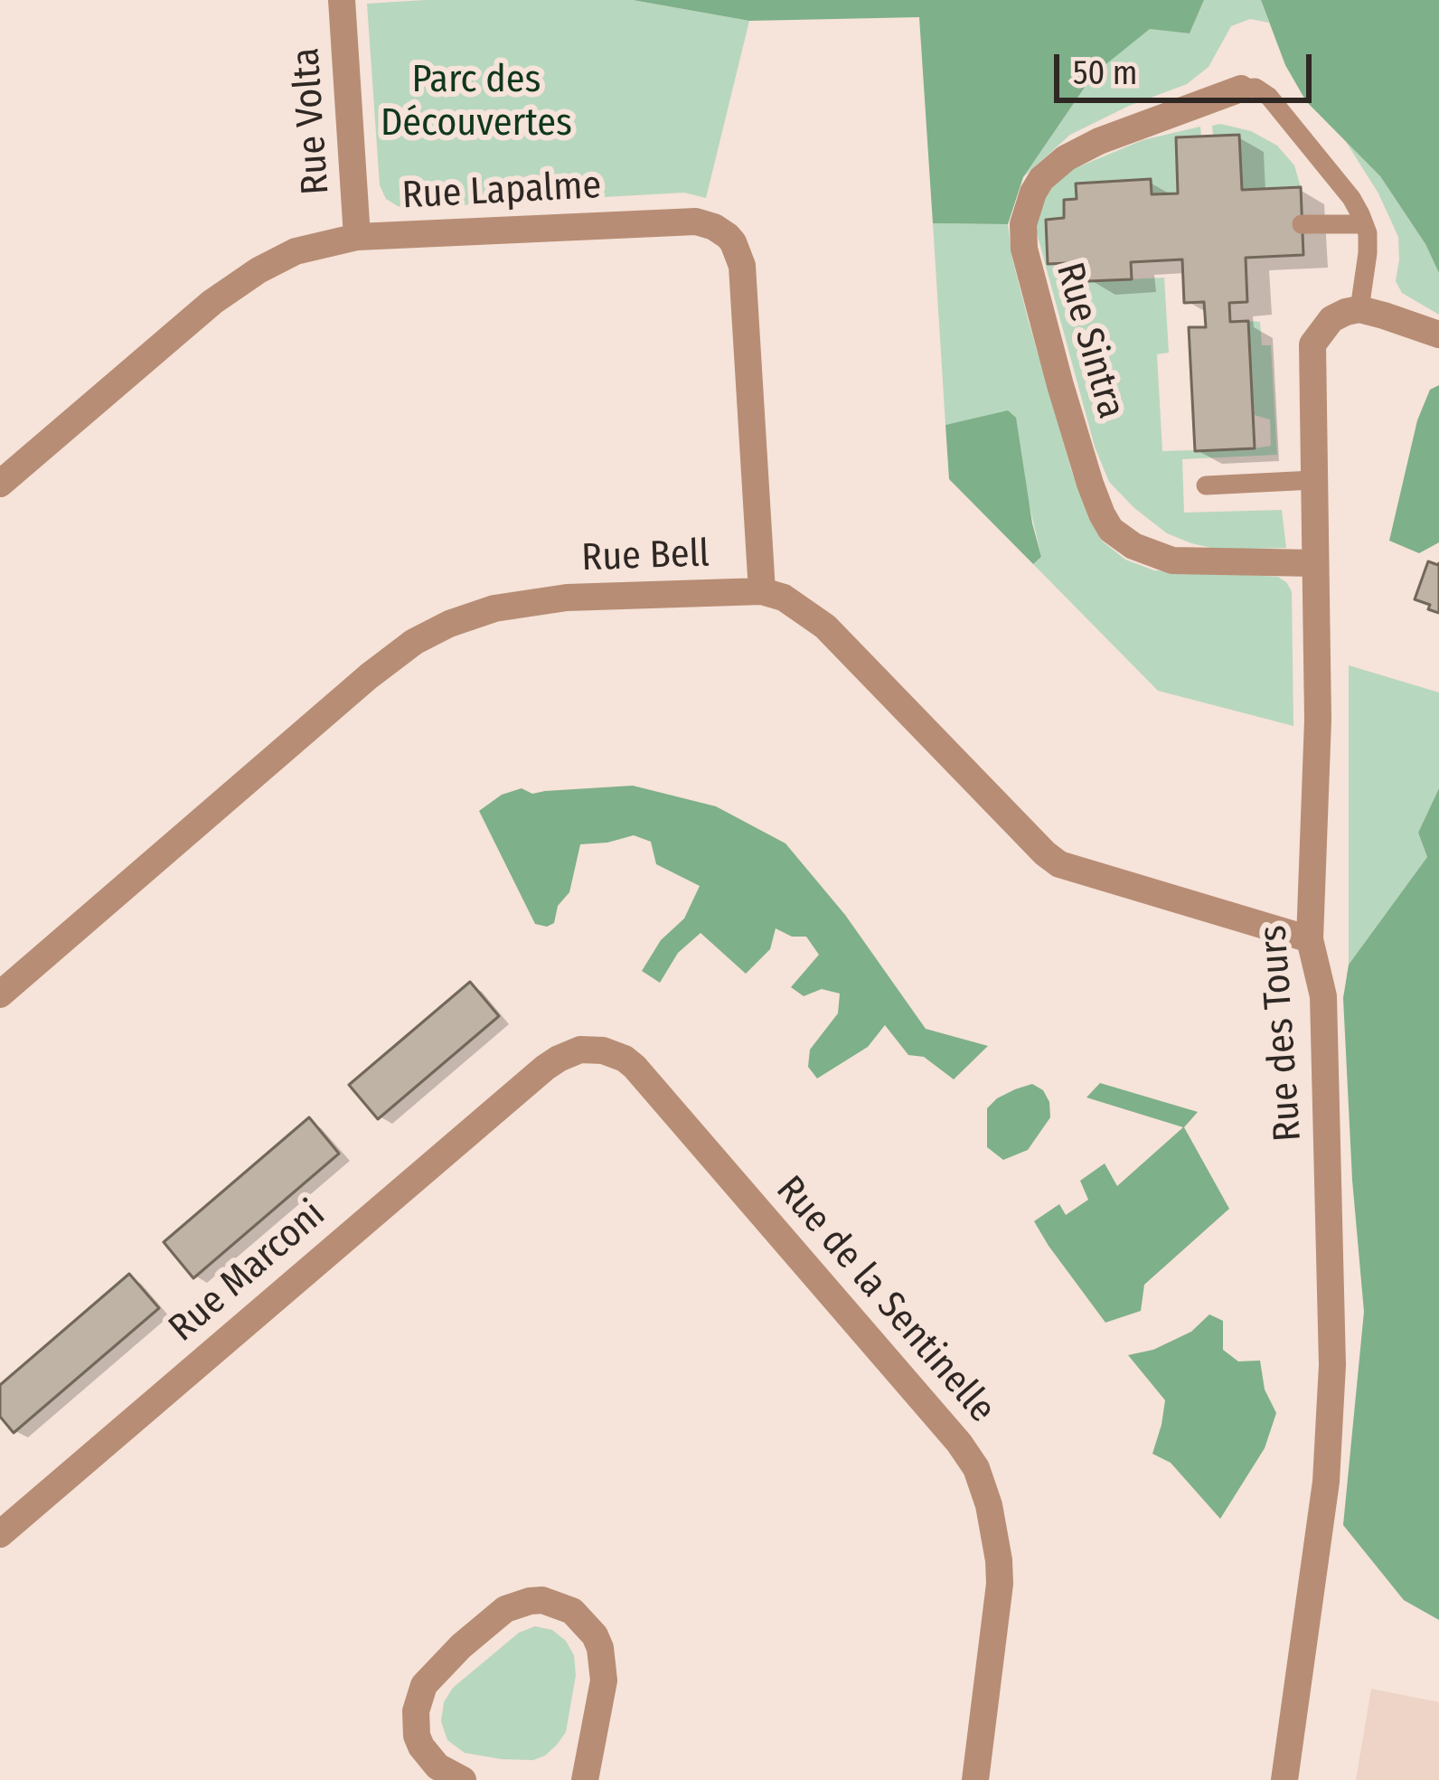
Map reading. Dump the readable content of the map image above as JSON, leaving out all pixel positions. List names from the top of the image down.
{
  "streets": {
    "street": [
      "Rue Volta",
      "Rue Lapalme",
      "Rue Sintra",
      "Rue Bell",
      "Rue des Tours",
      "Rue Marconi",
      "Rue de la Sentinelle"
    ]
  },
  "crossings": [
    ["Rue Volta", "Rue Lapalme"],
    ["Rue Lapalme", "Rue Bell"],
    ["Rue Sintra", "Rue des Tours"],
    ["Rue Bell", "Rue des Tours"],
    ["Rue Marconi", "Rue de la Sentinelle"]
  ],
  "parks": ["Parc des Découvertes"],
  "scale_bar": "50 m"
}
